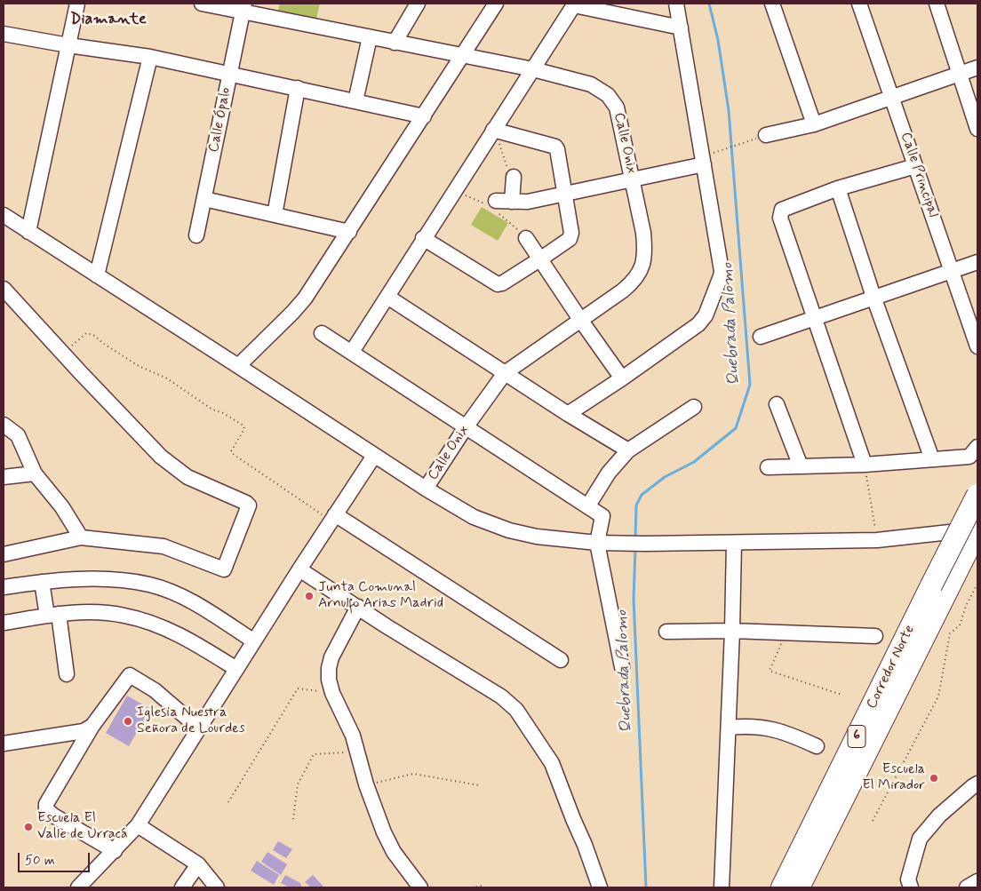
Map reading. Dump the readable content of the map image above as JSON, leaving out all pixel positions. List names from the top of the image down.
{
  "streets": {
    "highway": ["Corredor Norte", "6"],
    "street": ["Calle Ópalo", "Calle Onix", "Calle Principal"]
  },
  "crossings": [
    ["Calle Ópalo", "Calle Onix"]
  ],
  "districts": ["Diamante"],
  "water": ["Quebrada Palomo"],
  "places": [
    "Junta Comunal Arnulfo Arias Madrid",
    "Iglesia Nuestra Señora de Lourdes",
    "Escuela El Mirador",
    "Escuela El Valle de Urracá"
  ],
  "scale_bar": "50 m"
}
